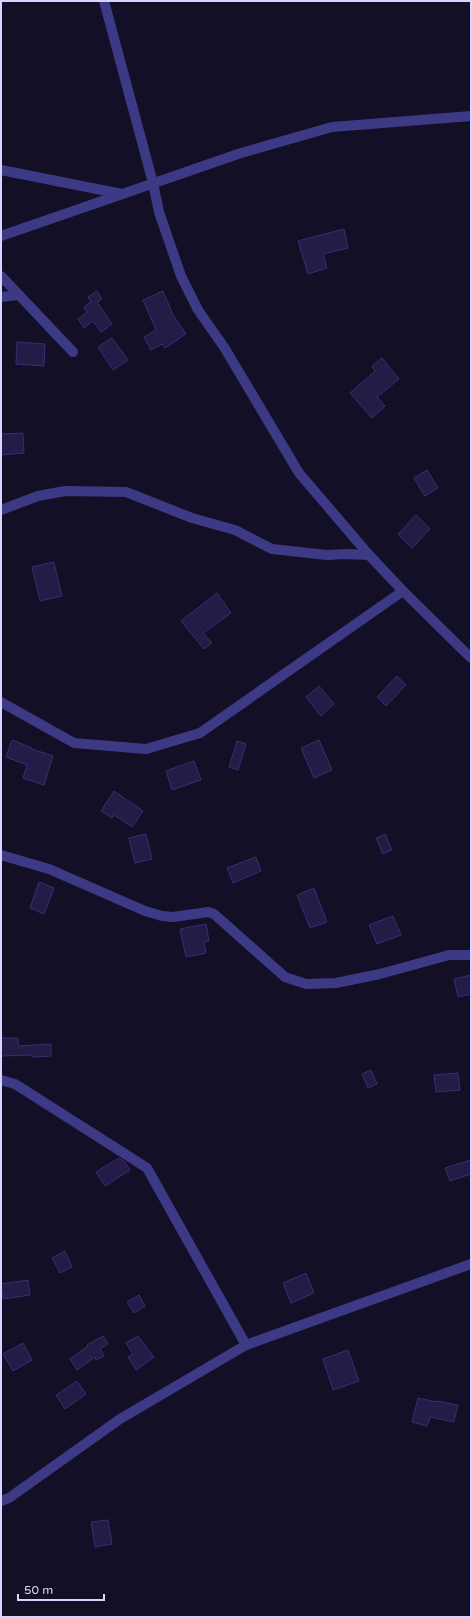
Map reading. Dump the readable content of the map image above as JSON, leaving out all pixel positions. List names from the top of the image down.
{
  "scale_bar": "50 m"
}
